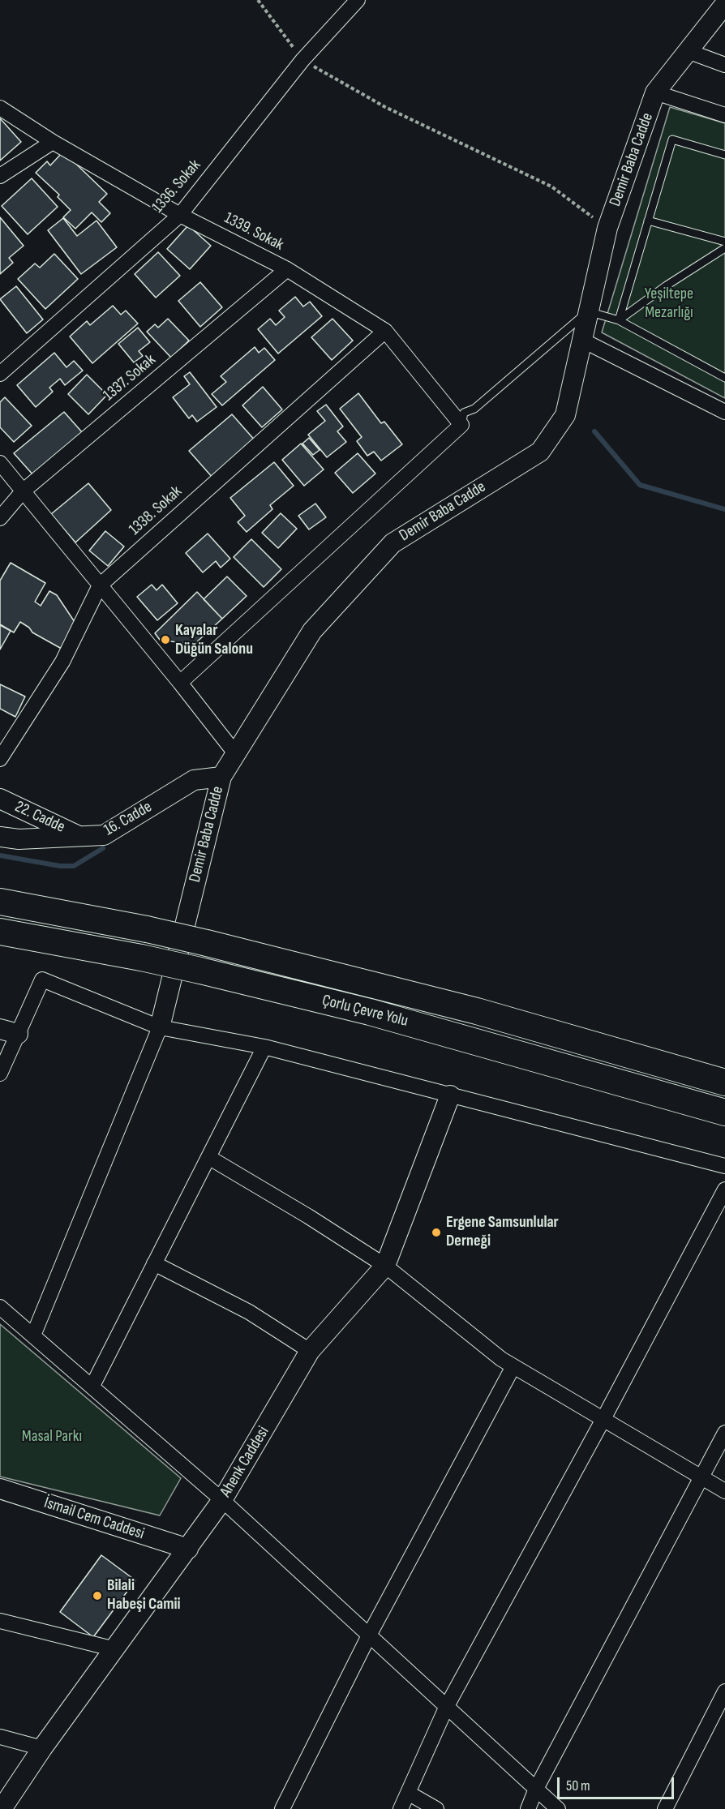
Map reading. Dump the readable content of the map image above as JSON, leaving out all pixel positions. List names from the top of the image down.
{
  "streets": {
    "highway": ["Çorlu Çevre Yolu"],
    "street": [
      "Demir Baba Cadde",
      "1336. Sokak",
      "1339. Sokak",
      "1337. Sokak",
      "1338. Sokak",
      "22. Cadde",
      "16. Cadde",
      "Ahenk Caddesi",
      "İsmail Cem Caddesi"
    ]
  },
  "crossings": [
    ["Demir Baba Cadde", "16. Cadde"],
    ["1336. Sokak", "1339. Sokak"],
    ["1339. Sokak", "1337. Sokak"],
    ["1339. Sokak", "1338. Sokak"],
    ["22. Cadde", "16. Cadde"],
    ["Ahenk Caddesi", "İsmail Cem Caddesi"]
  ],
  "parks": ["Yeşiltepe Mezarlığı", "Masal Parkı"],
  "places": ["Kayalar Düğün Salonu", "Ergene Samsunlular Derneği", "Bilali Habeşi Camii"],
  "scale_bar": "50 m"
}
